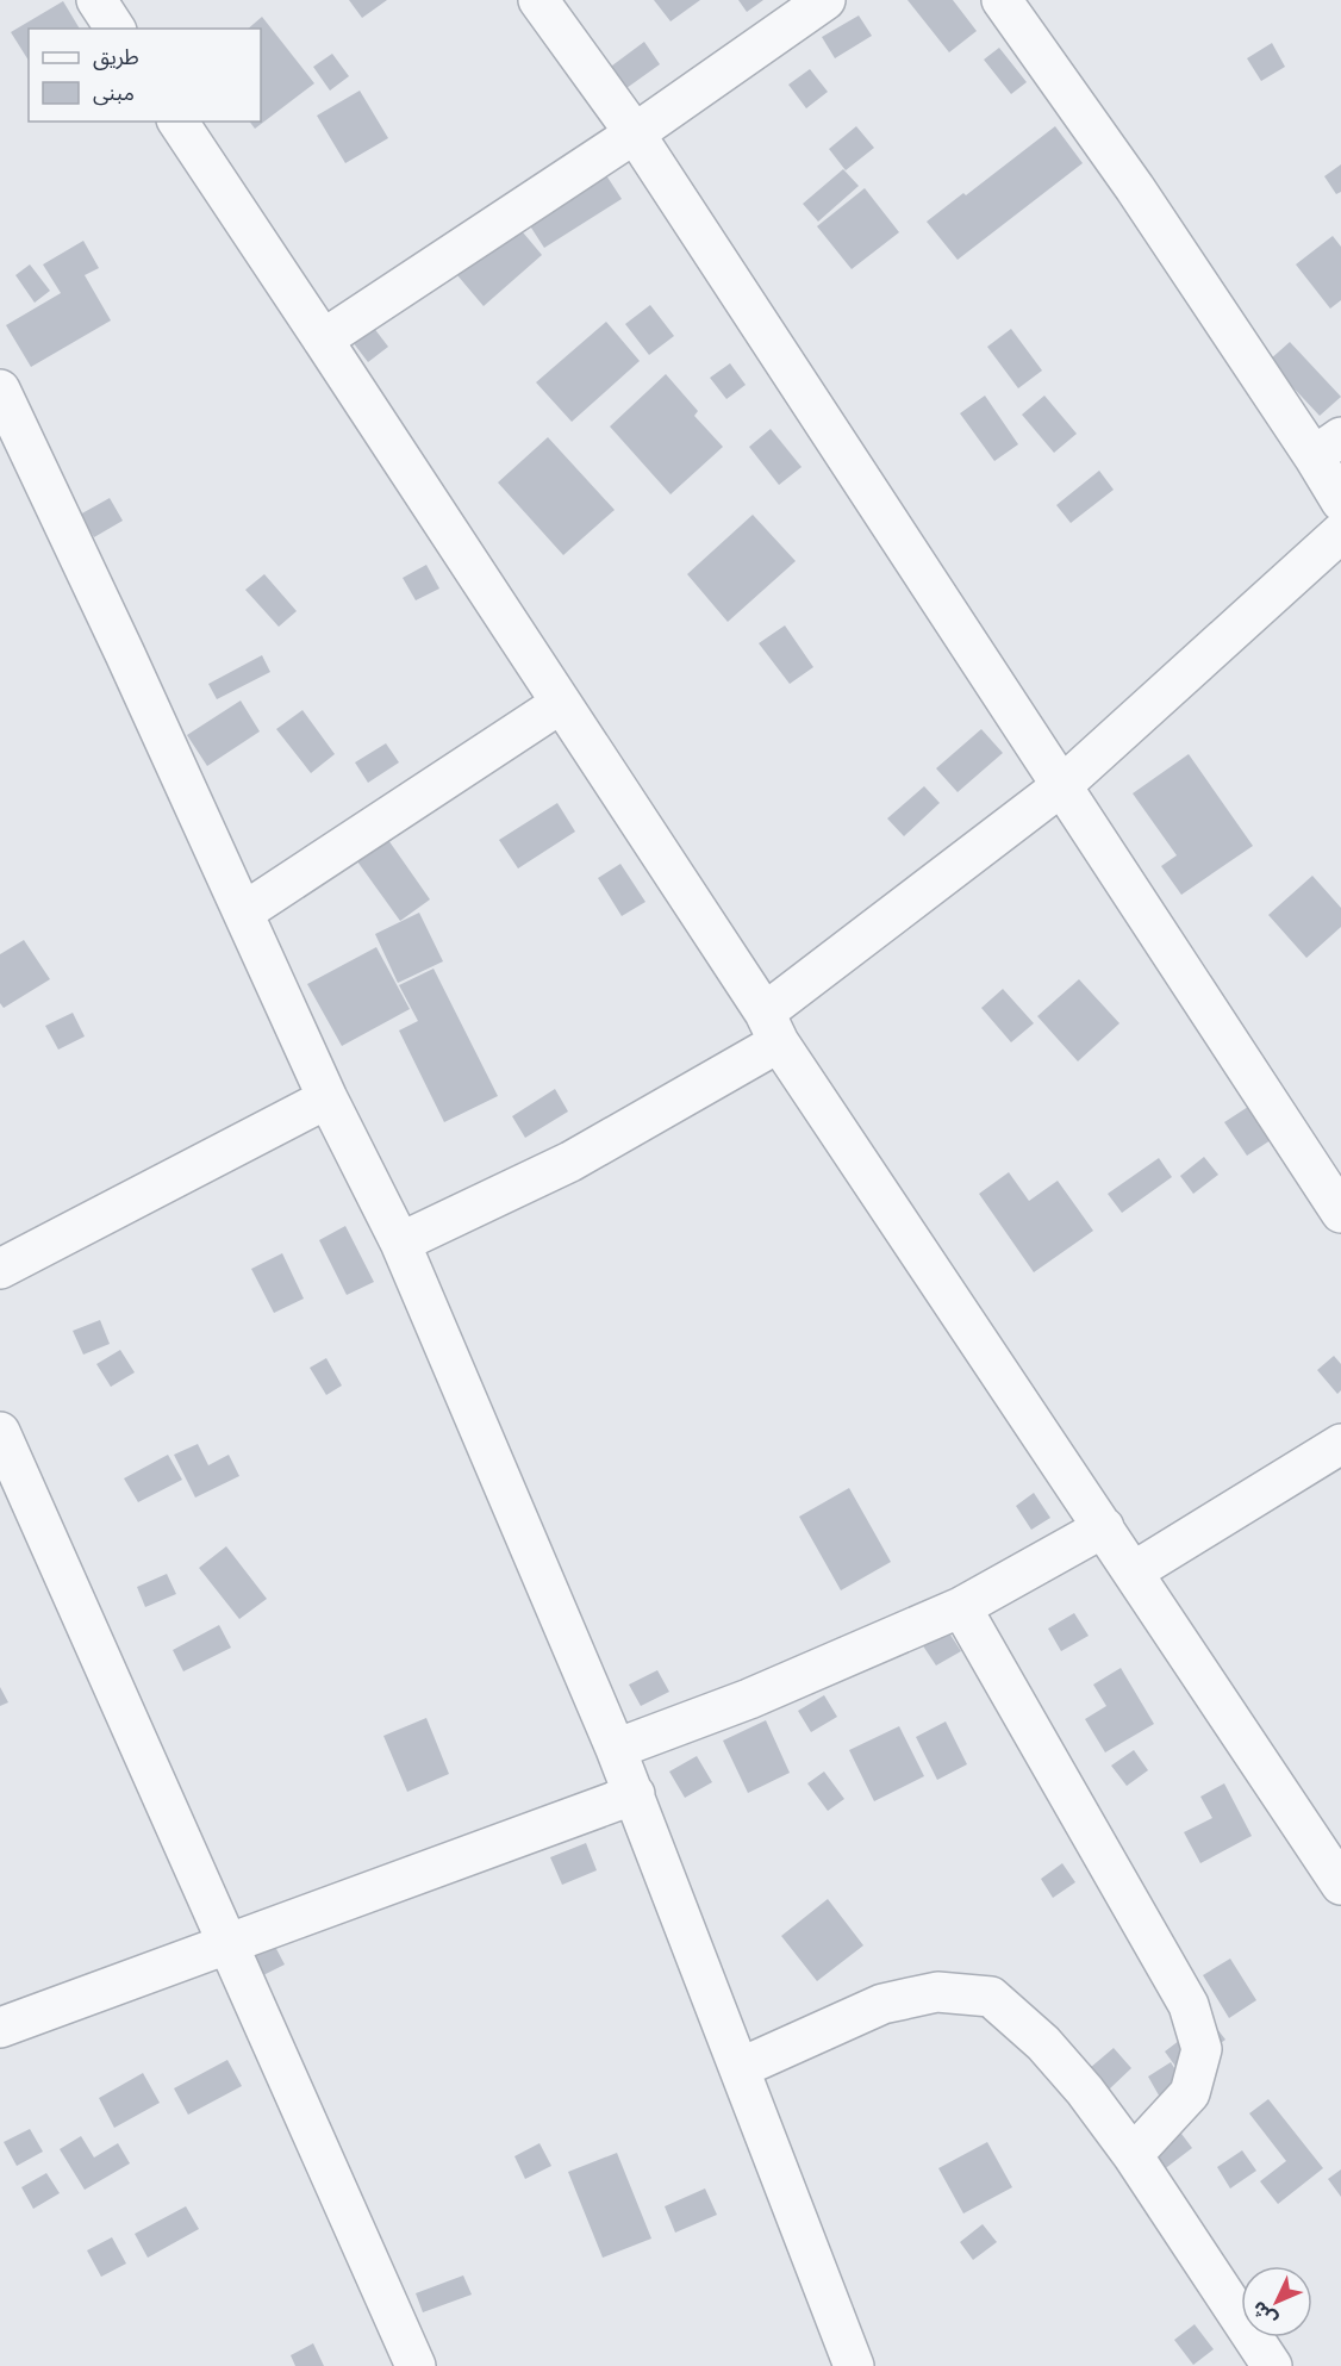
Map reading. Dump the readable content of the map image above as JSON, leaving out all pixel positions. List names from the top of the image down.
{
  "legend": ["طريق", "مبنى"],
  "north": "bottom left"
}
